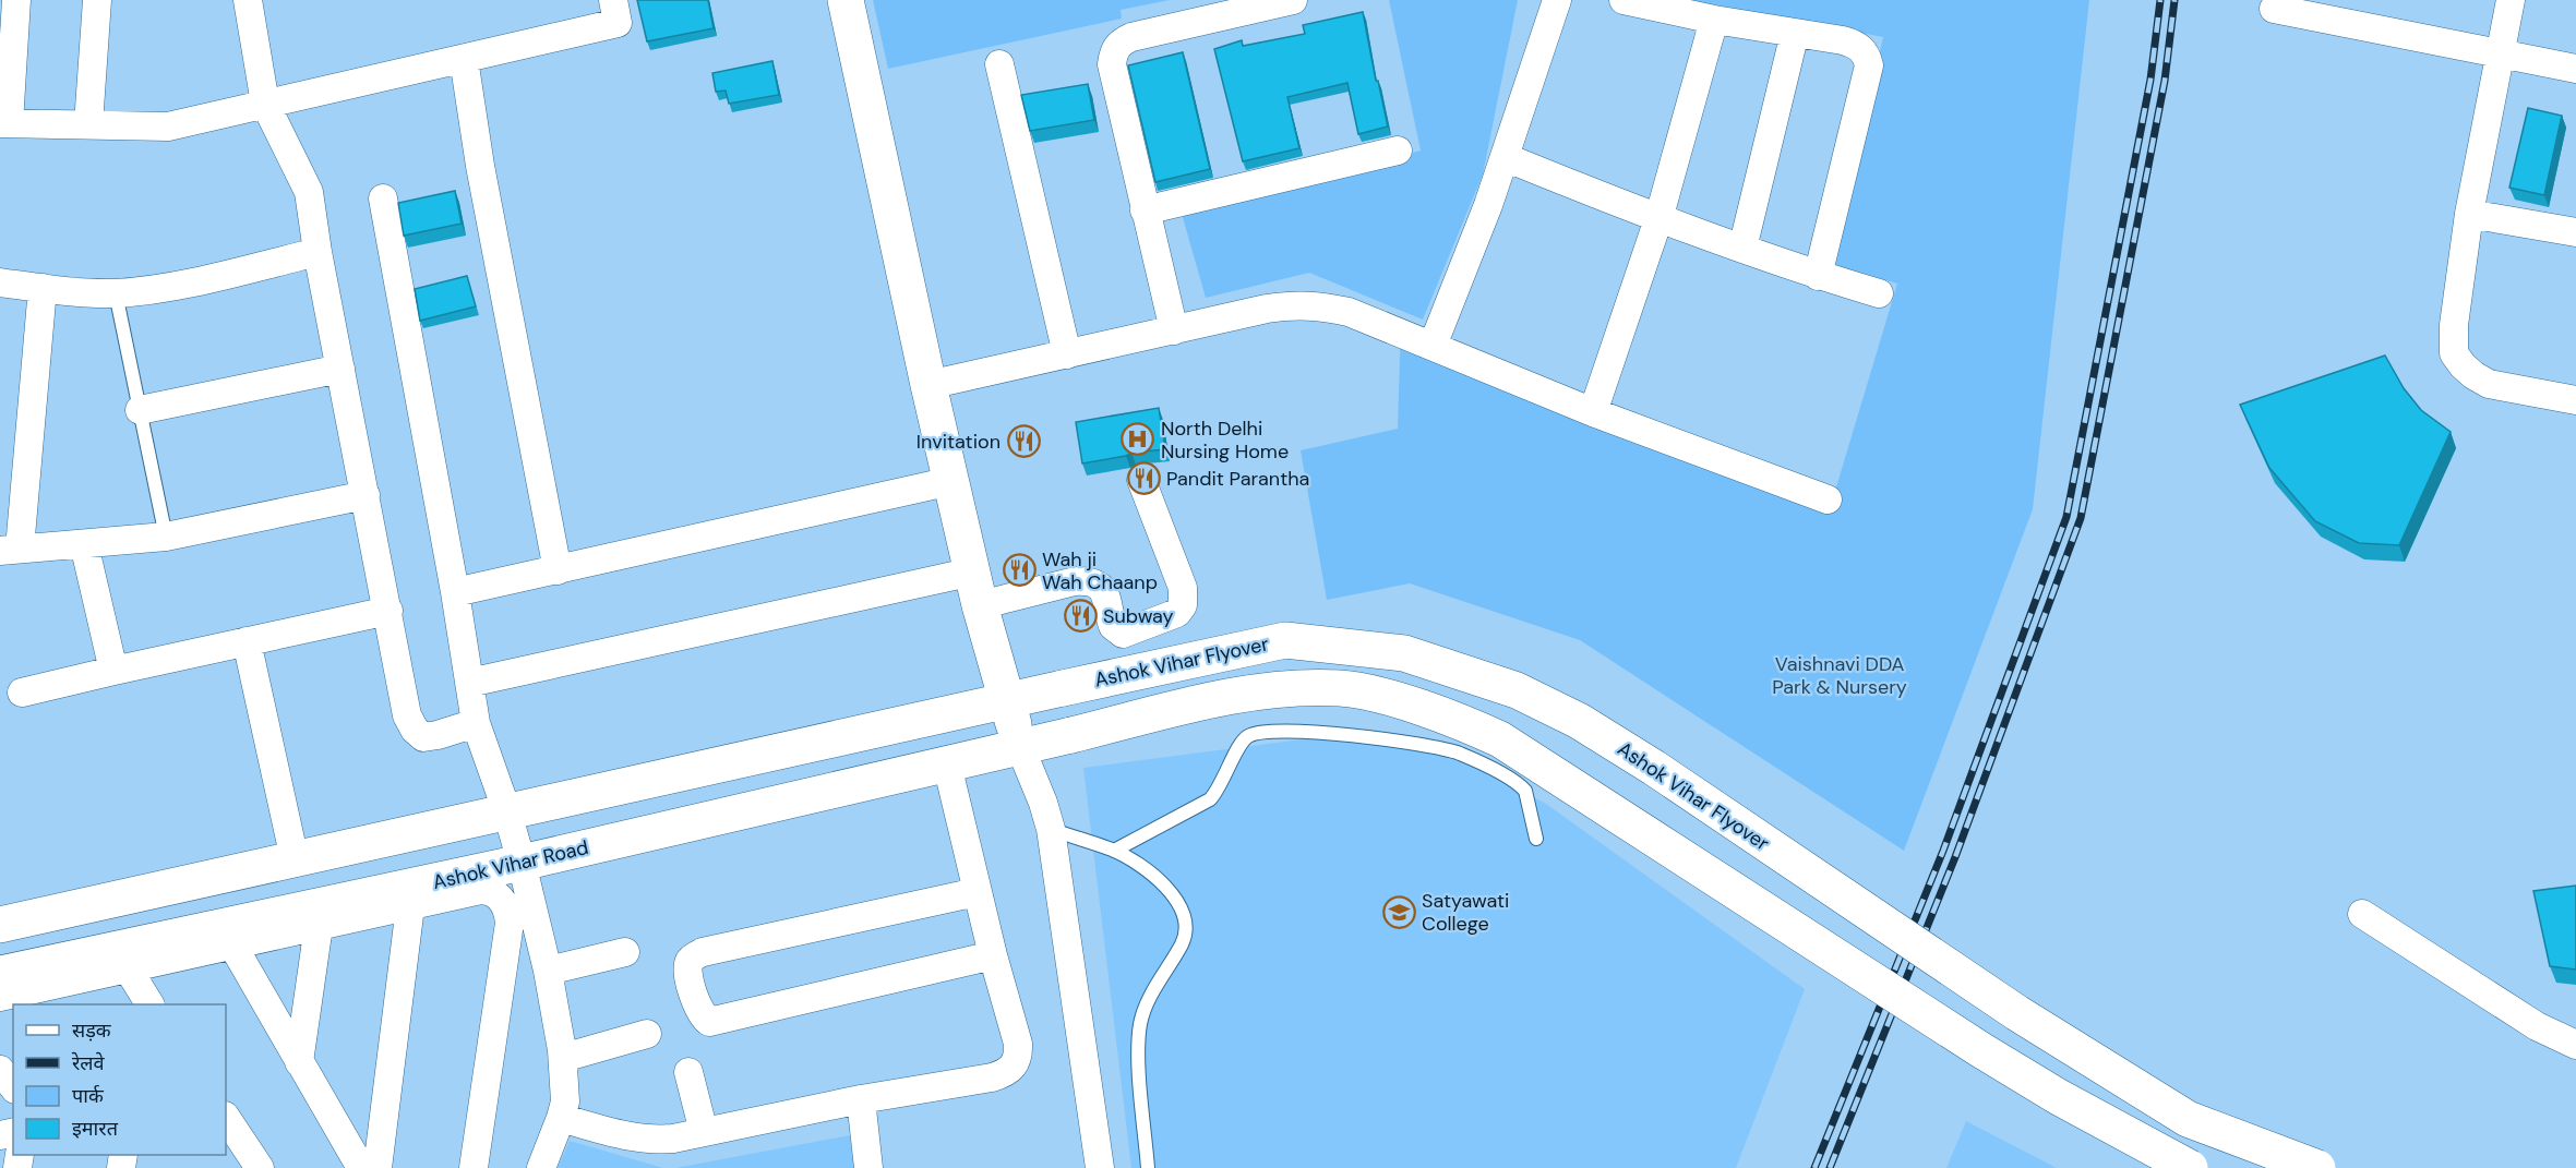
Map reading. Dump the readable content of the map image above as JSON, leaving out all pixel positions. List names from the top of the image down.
{
  "streets": {
    "main road": ["Ashok Vihar Flyover", "Ashok Vihar Road"]
  },
  "parks": ["Vaishnavi DDA Park & Nursery"],
  "places": {
    "hospital": ["North Delhi Nursing Home"],
    "restaurant": [
      "Invitation",
      "Pandit Parantha",
      "Wah ji Wah Chaanp",
      "Subway"
    ],
    "school or university": ["Satyawati College"]
  },
  "legend": [
    "सड़क",
    "रेलवे",
    "पार्क",
    "इमारत"
  ]
}
